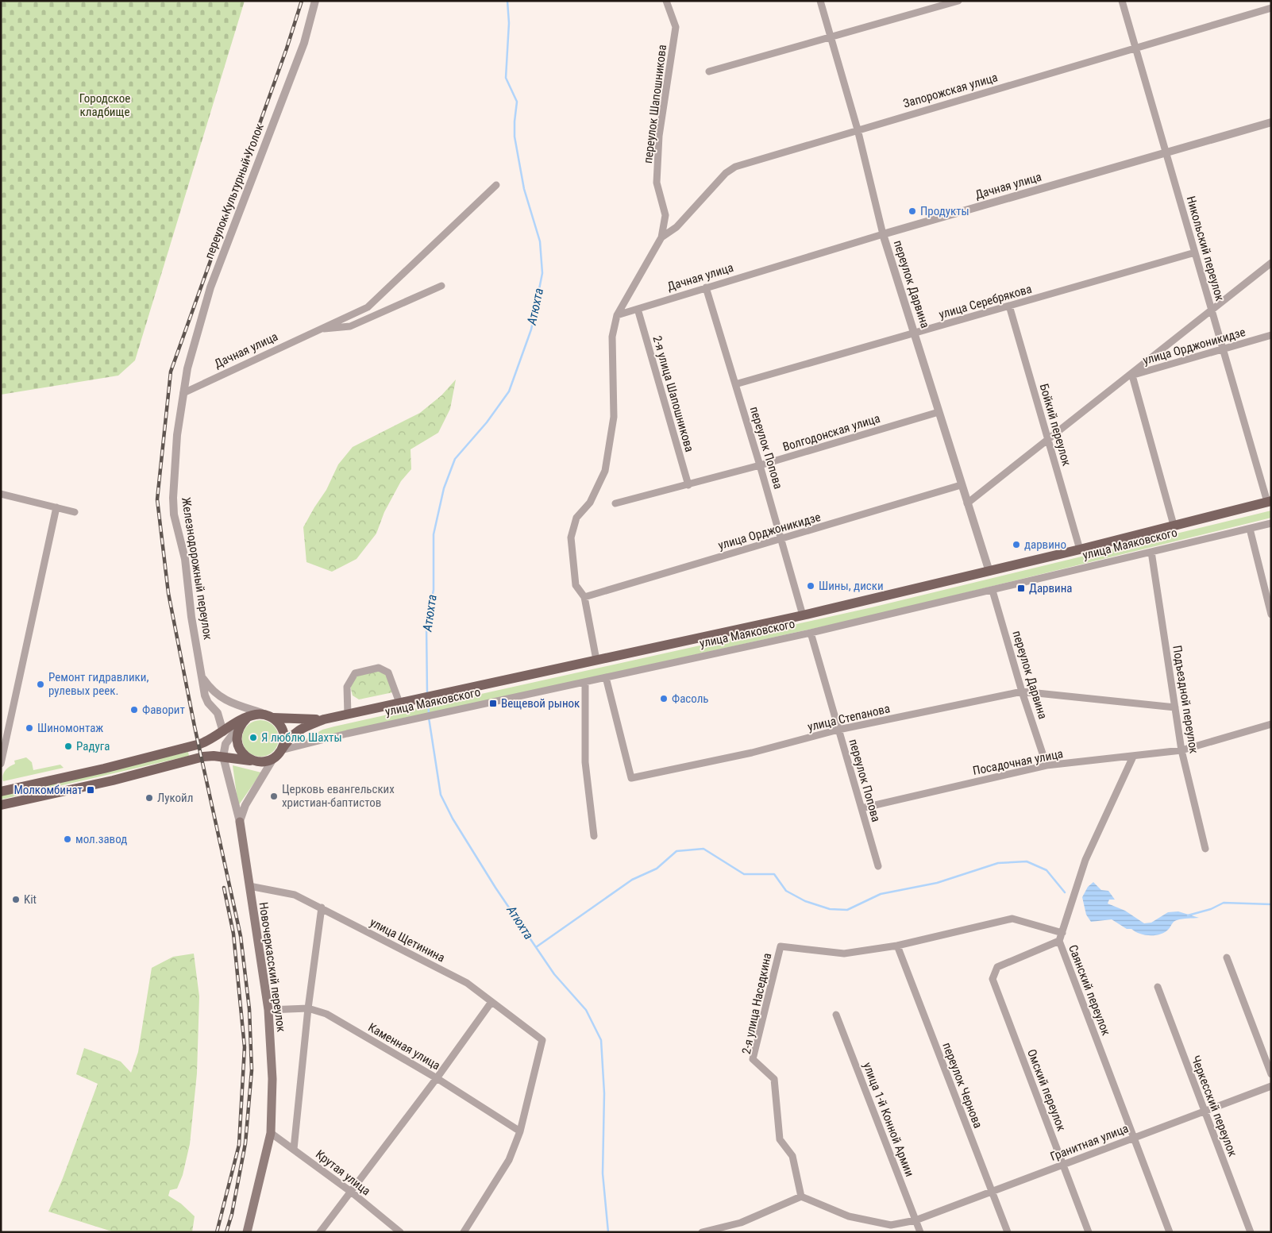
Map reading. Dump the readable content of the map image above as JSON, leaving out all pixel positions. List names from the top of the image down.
{
  "streets": {
    "main road": ["улица Маяковского", "Новочеркасский переулок"],
    "street": [
      "Запорожская улица",
      "переулок Шапошникова",
      "Дачная улица",
      "переулок Культурный Уголок",
      "Никольский переулок",
      "переулок Дарвина",
      "улица Серебрякова",
      "улица Орджоникидзе",
      "2-я улица Шапошникова",
      "Бойкий переулок",
      "Волгодонская улица",
      "переулок Попова",
      "Железнодорожный переулок",
      "Подъездной переулок",
      "улица Степанова",
      "Посадочная улица",
      "улица Щетинина",
      "Саянский переулок",
      "2-я улица Наседкина",
      "Каменная улица",
      "переулок Чернова",
      "Омский переулок",
      "Черкесский переулок",
      "улица 1-й Конной Армии",
      "Гранитная улица",
      "Крутая улица"
    ]
  },
  "crossings": [
    ["Запорожская улица", "переулок Шапошникова"],
    ["Запорожская улица", "Никольский переулок"],
    ["Запорожская улица", "переулок Дарвина"],
    ["переулок Шапошникова", "Дачная улица"],
    ["переулок Шапошникова", "улица Орджоникидзе"],
    ["переулок Шапошникова", "улица Маяковского"],
    ["Дачная улица", "переулок Культурный Уголок"],
    ["Дачная улица", "Никольский переулок"],
    ["Дачная улица", "переулок Дарвина"],
    ["Дачная улица", "2-я улица Шапошникова"],
    ["Дачная улица", "переулок Попова"],
    ["Дачная улица", "Железнодорожный переулок"],
    ["переулок Культурный Уголок", "Железнодорожный переулок"],
    ["Никольский переулок", "улица Серебрякова"],
    ["Никольский переулок", "улица Орджоникидзе"],
    ["Никольский переулок", "улица Маяковского"],
    ["переулок Дарвина", "улица Серебрякова"],
    ["переулок Дарвина", "улица Орджоникидзе"],
    ["переулок Дарвина", "Волгодонская улица"],
    ["переулок Дарвина", "улица Маяковского"],
    ["переулок Дарвина", "улица Степанова"],
    ["переулок Дарвина", "Посадочная улица"],
    ["улица Серебрякова", "Бойкий переулок"],
    ["улица Серебрякова", "переулок Попова"],
    ["улица Орджоникидзе", "Бойкий переулок"],
    ["улица Орджоникидзе", "переулок Попова"],
    ["2-я улица Шапошникова", "Волгодонская улица"],
    ["Бойкий переулок", "улица Маяковского"],
    ["Волгодонская улица", "переулок Попова"],
    ["переулок Попова", "улица Маяковского"],
    ["переулок Попова", "улица Степанова"],
    ["переулок Попова", "Посадочная улица"],
    ["улица Маяковского", "Подъездной переулок"],
    ["улица Маяковского", "улица Степанова"],
    ["Подъездной переулок", "улица Степанова"],
    ["Подъездной переулок", "Посадочная улица"],
    ["Посадочная улица", "Саянский переулок"],
    ["улица Щетинина", "Новочеркасский переулок"],
    ["улица Щетинина", "Каменная улица"],
    ["Новочеркасский переулок", "Каменная улица"],
    ["Новочеркасский переулок", "Крутая улица"],
    ["Саянский переулок", "2-я улица Наседкина"],
    ["Саянский переулок", "Омский переулок"],
    ["Саянский переулок", "Гранитная улица"],
    ["2-я улица Наседкина", "переулок Чернова"],
    ["2-я улица Наседкина", "Гранитная улица"],
    ["переулок Чернова", "Гранитная улица"],
    ["Омский переулок", "Гранитная улица"],
    ["Черкесский переулок", "Гранитная улица"],
    ["улица 1-й Конной Армии", "Гранитная улица"]
  ],
  "water": ["Атюхта"],
  "parks": ["Городское кладбище"],
  "places": {
    "other": [
      "Продукты",
      "дарвино",
      "Шины, диски",
      "Ремонт гидравлики, рулевых реек.",
      "Фасоль",
      "Фаворит",
      "Шиномонтаж",
      "Я люблю Шахты",
      "Радуга",
      "Церковь евангельских христиан-баптистов",
      "Лукойл",
      "мол.завод",
      "Kit"
    ],
    "transit": ["Дарвина", "Вещевой рынок", "Молкомбинат"]
  }
}
